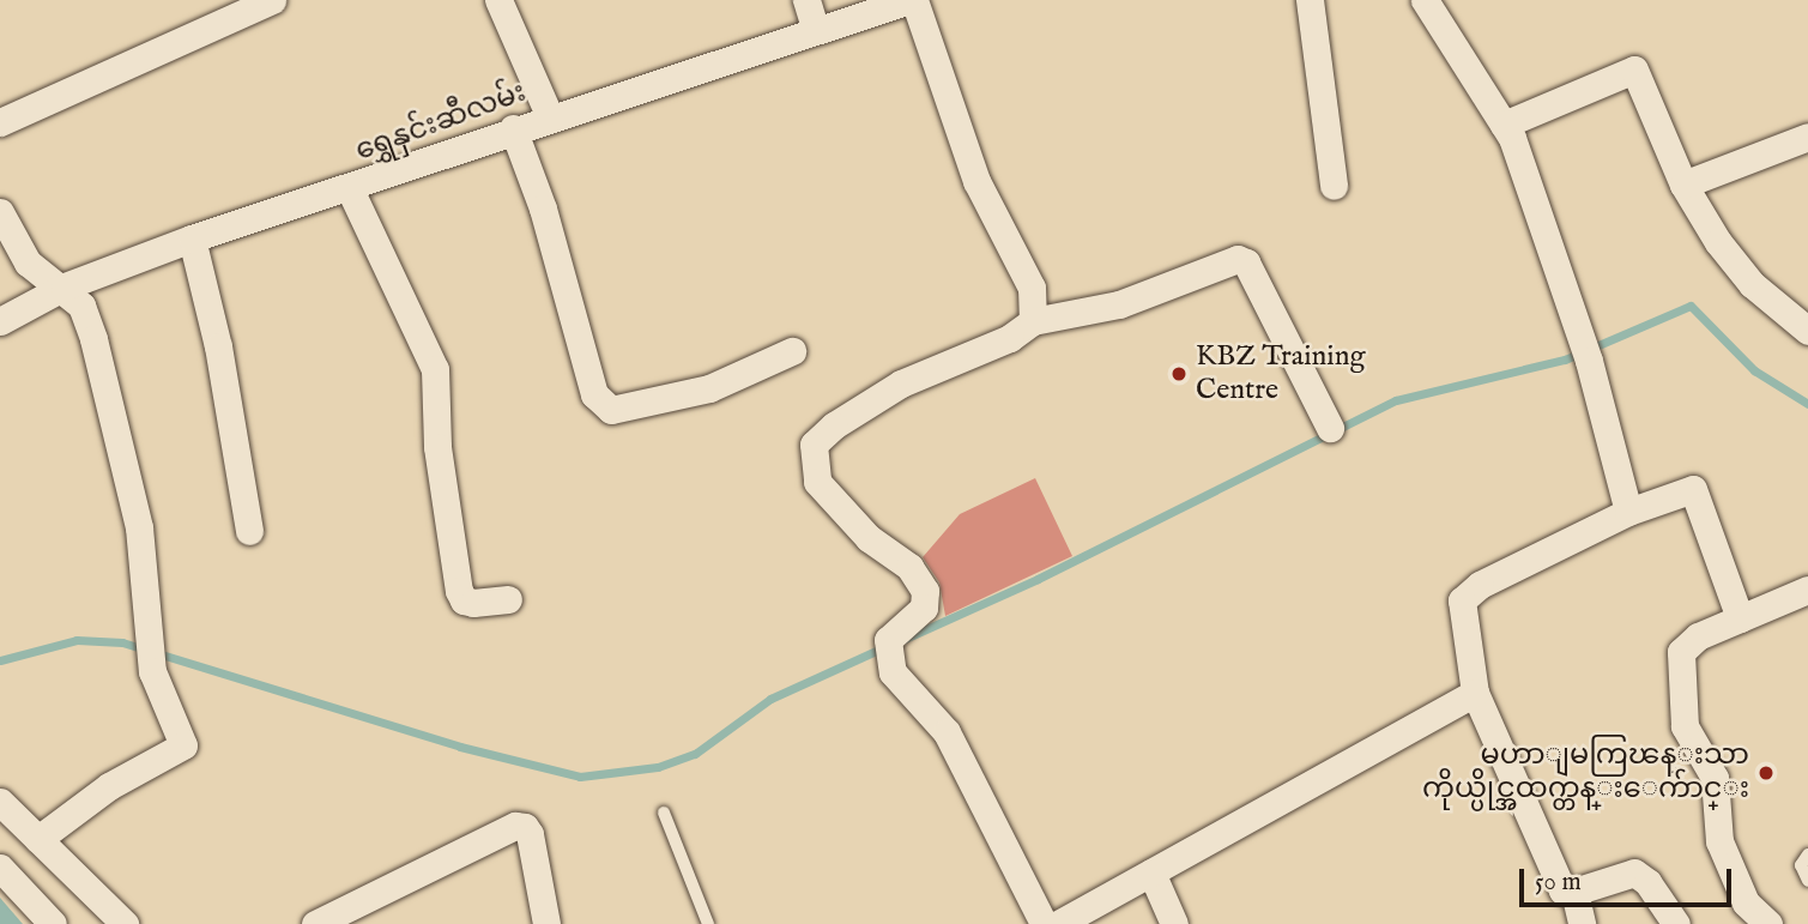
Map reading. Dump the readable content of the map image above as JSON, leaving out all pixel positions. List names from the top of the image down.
{
  "streets": {
    "street": ["ရွှေနှင်းဆီလမ်း"]
  },
  "places": ["KBZ Training Centre", "မဟာျမကြၽန္းသာ ကိုယ္ပိုင္အထက္တန္းေက်ာင္း"],
  "scale_bar": "50 m"
}
